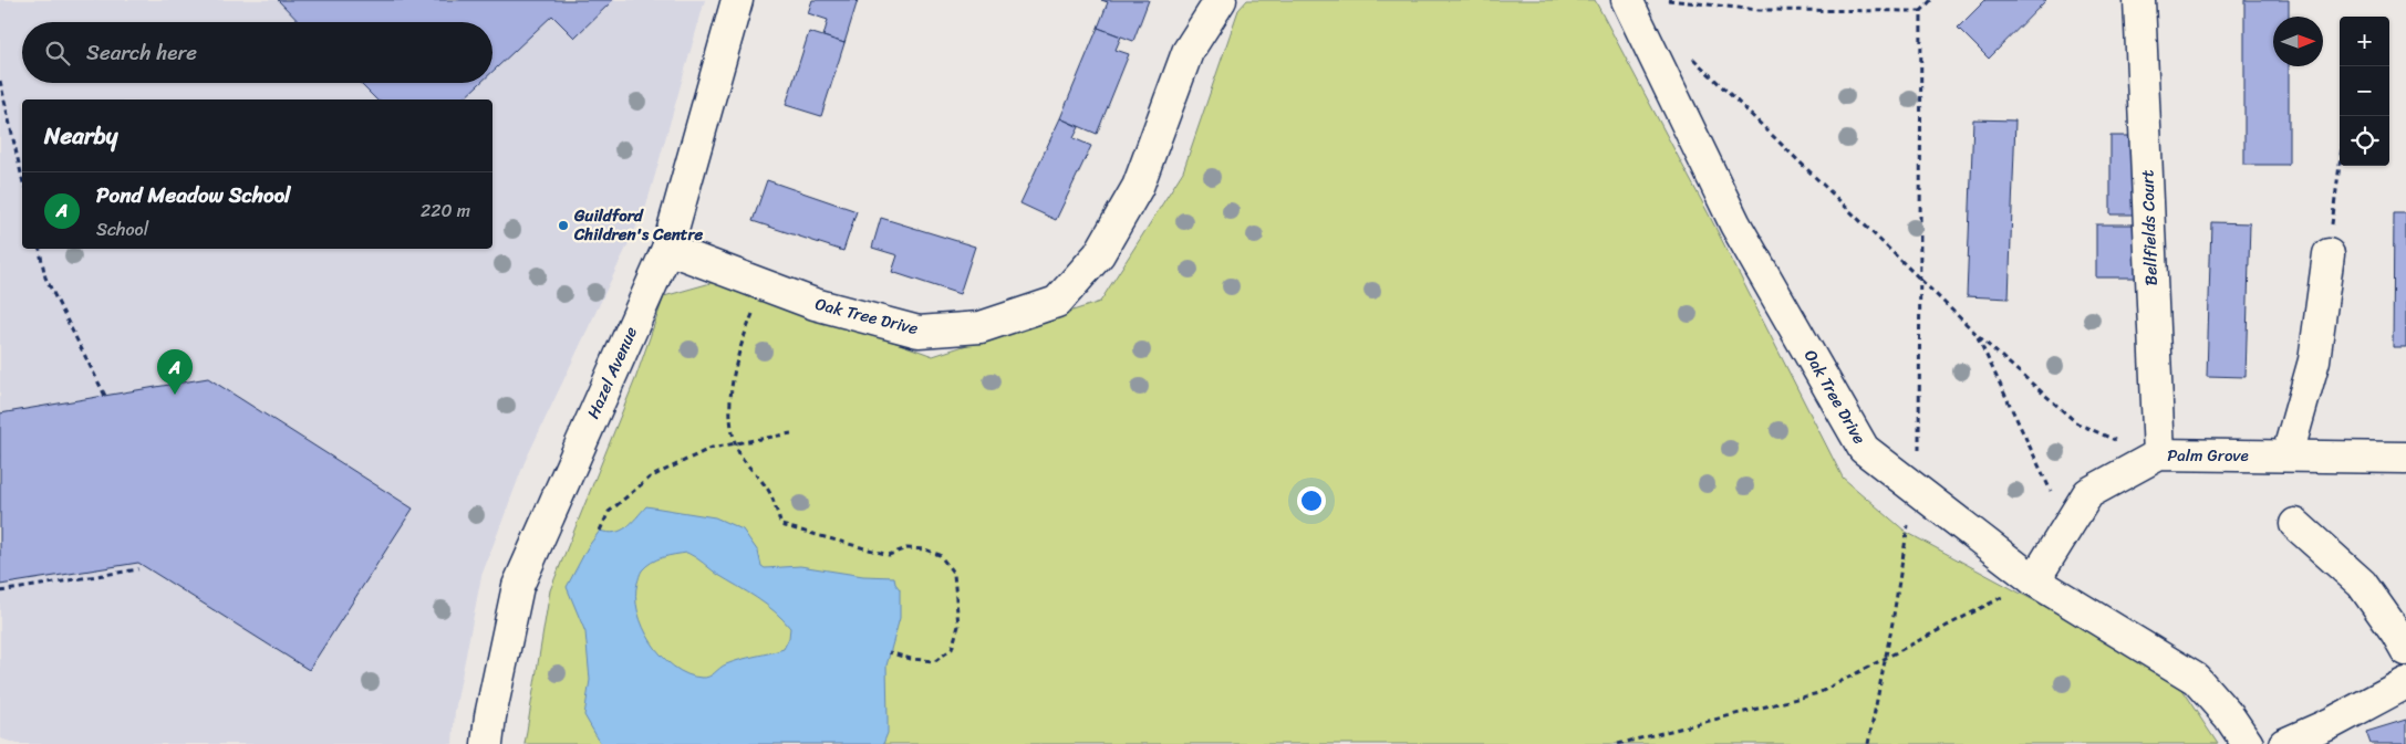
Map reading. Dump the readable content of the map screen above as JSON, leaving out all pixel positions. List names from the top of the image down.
{
  "streets": {
    "street": [
      "Bellfields Court",
      "Oak Tree Drive",
      "Hazel Avenue",
      "Palm Grove"
    ]
  },
  "crossings": [
    ["Bellfields Court", "Palm Grove"],
    ["Oak Tree Drive", "Hazel Avenue"],
    ["Oak Tree Drive", "Palm Grove"]
  ],
  "places": ["Guildford Children's Centre"],
  "north": "right",
  "page": {
    "map_buttons": ["+", "−"],
    "search": "Search here",
    "heading": "Nearby",
    "list": [
      {
        "mark": "A",
        "name": "Pond Meadow School",
        "note": "School",
        "value": "220 m"
      }
    ],
    "pins": "A"
  }
}
